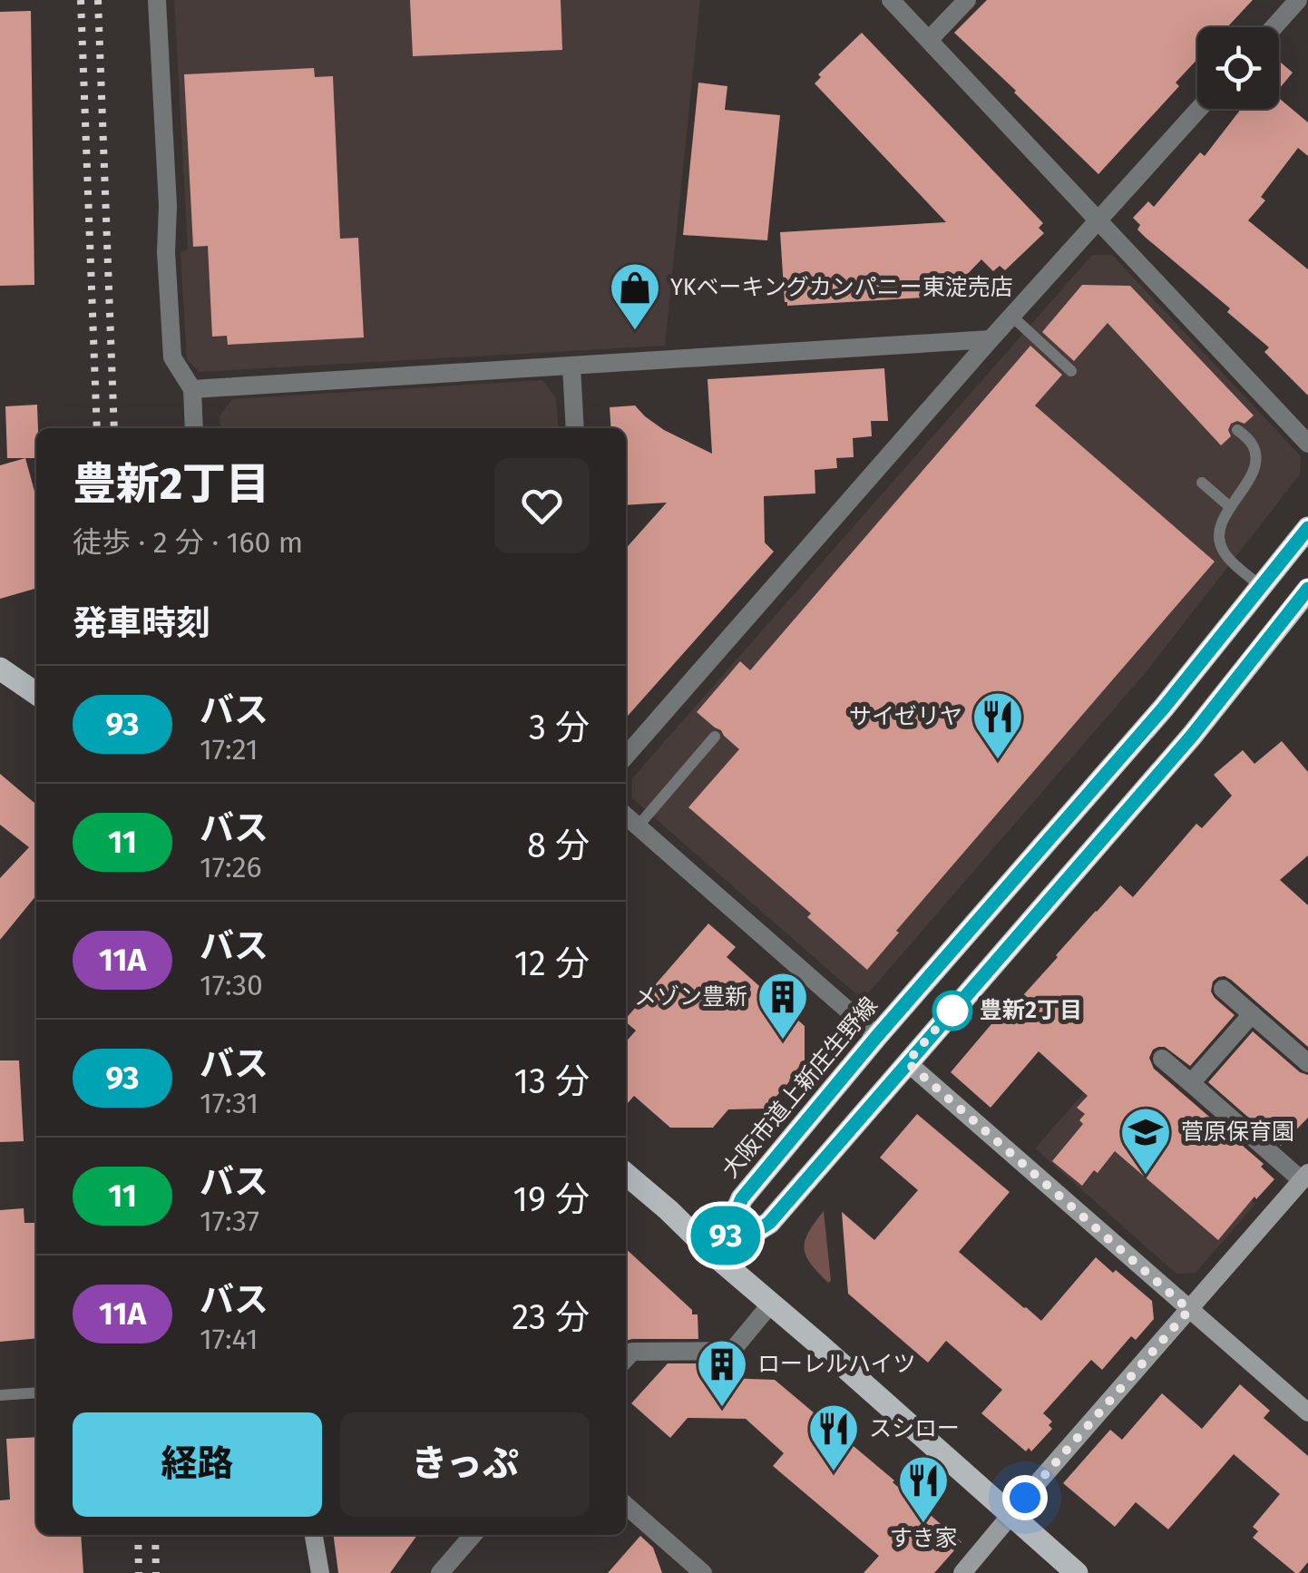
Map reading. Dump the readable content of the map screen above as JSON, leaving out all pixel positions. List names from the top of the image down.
{
  "streets": {
    "main road": ["大阪市道上新庄生野線"]
  },
  "places": {
    "shop": ["YKベーキングカンパニー東淀売店"],
    "restaurant": ["サイゼリヤ", "スシロー", "すき家"],
    "other": ["豊新2丁目"],
    "building": ["メゾン豊新", "ローレルハイツ"],
    "school or university": ["菅原保育園"]
  },
  "lines": ["bus line 93"],
  "page": {
    "on_map": "93",
    "heading": [
      ["豊新2丁目", "徒歩 · 2 分 · 160 m"],
      "発車時刻"
    ],
    "list": [
      {
        "mark": "93",
        "name": "バス",
        "note": "17:21",
        "value": "3 分"
      },
      {
        "mark": "11",
        "name": "バス",
        "note": "17:26",
        "value": "8 分"
      },
      {
        "mark": "11A",
        "name": "バス",
        "note": "17:30",
        "value": "12 分"
      },
      {
        "mark": "93",
        "name": "バス",
        "note": "17:31",
        "value": "13 分"
      },
      {
        "mark": "11",
        "name": "バス",
        "note": "17:37",
        "value": "19 分"
      },
      {
        "mark": "11A",
        "name": "バス",
        "note": "17:41",
        "value": "23 分"
      }
    ],
    "buttons": ["経路", "きっぷ"]
  }
}
